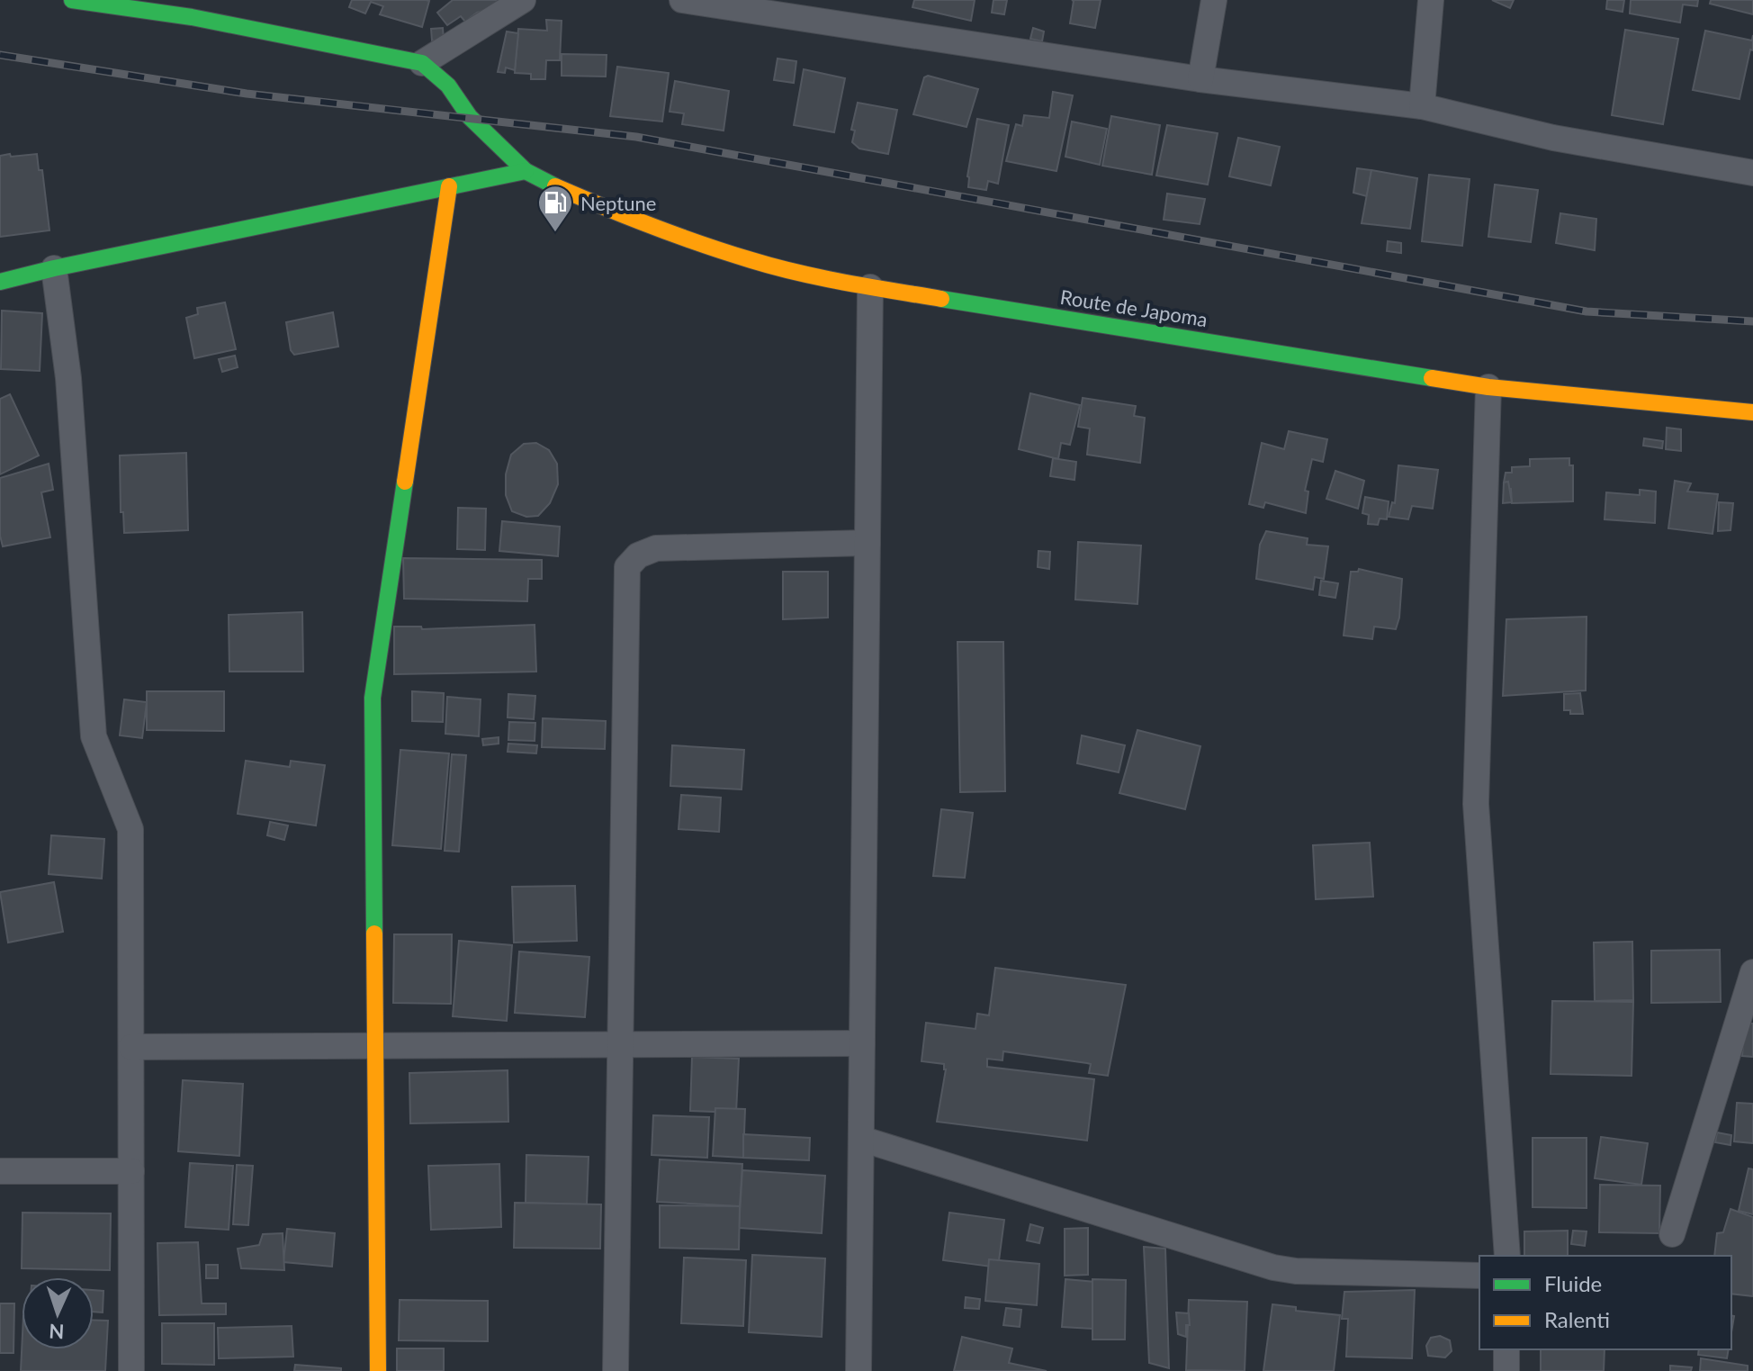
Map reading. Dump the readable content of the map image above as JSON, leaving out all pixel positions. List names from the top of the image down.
{
  "streets": {
    "main road": ["Route de Japoma"]
  },
  "places": {
    "fuel station": ["Neptune"]
  },
  "legend": ["Fluide", "Ralenti"],
  "north": "bottom"
}
